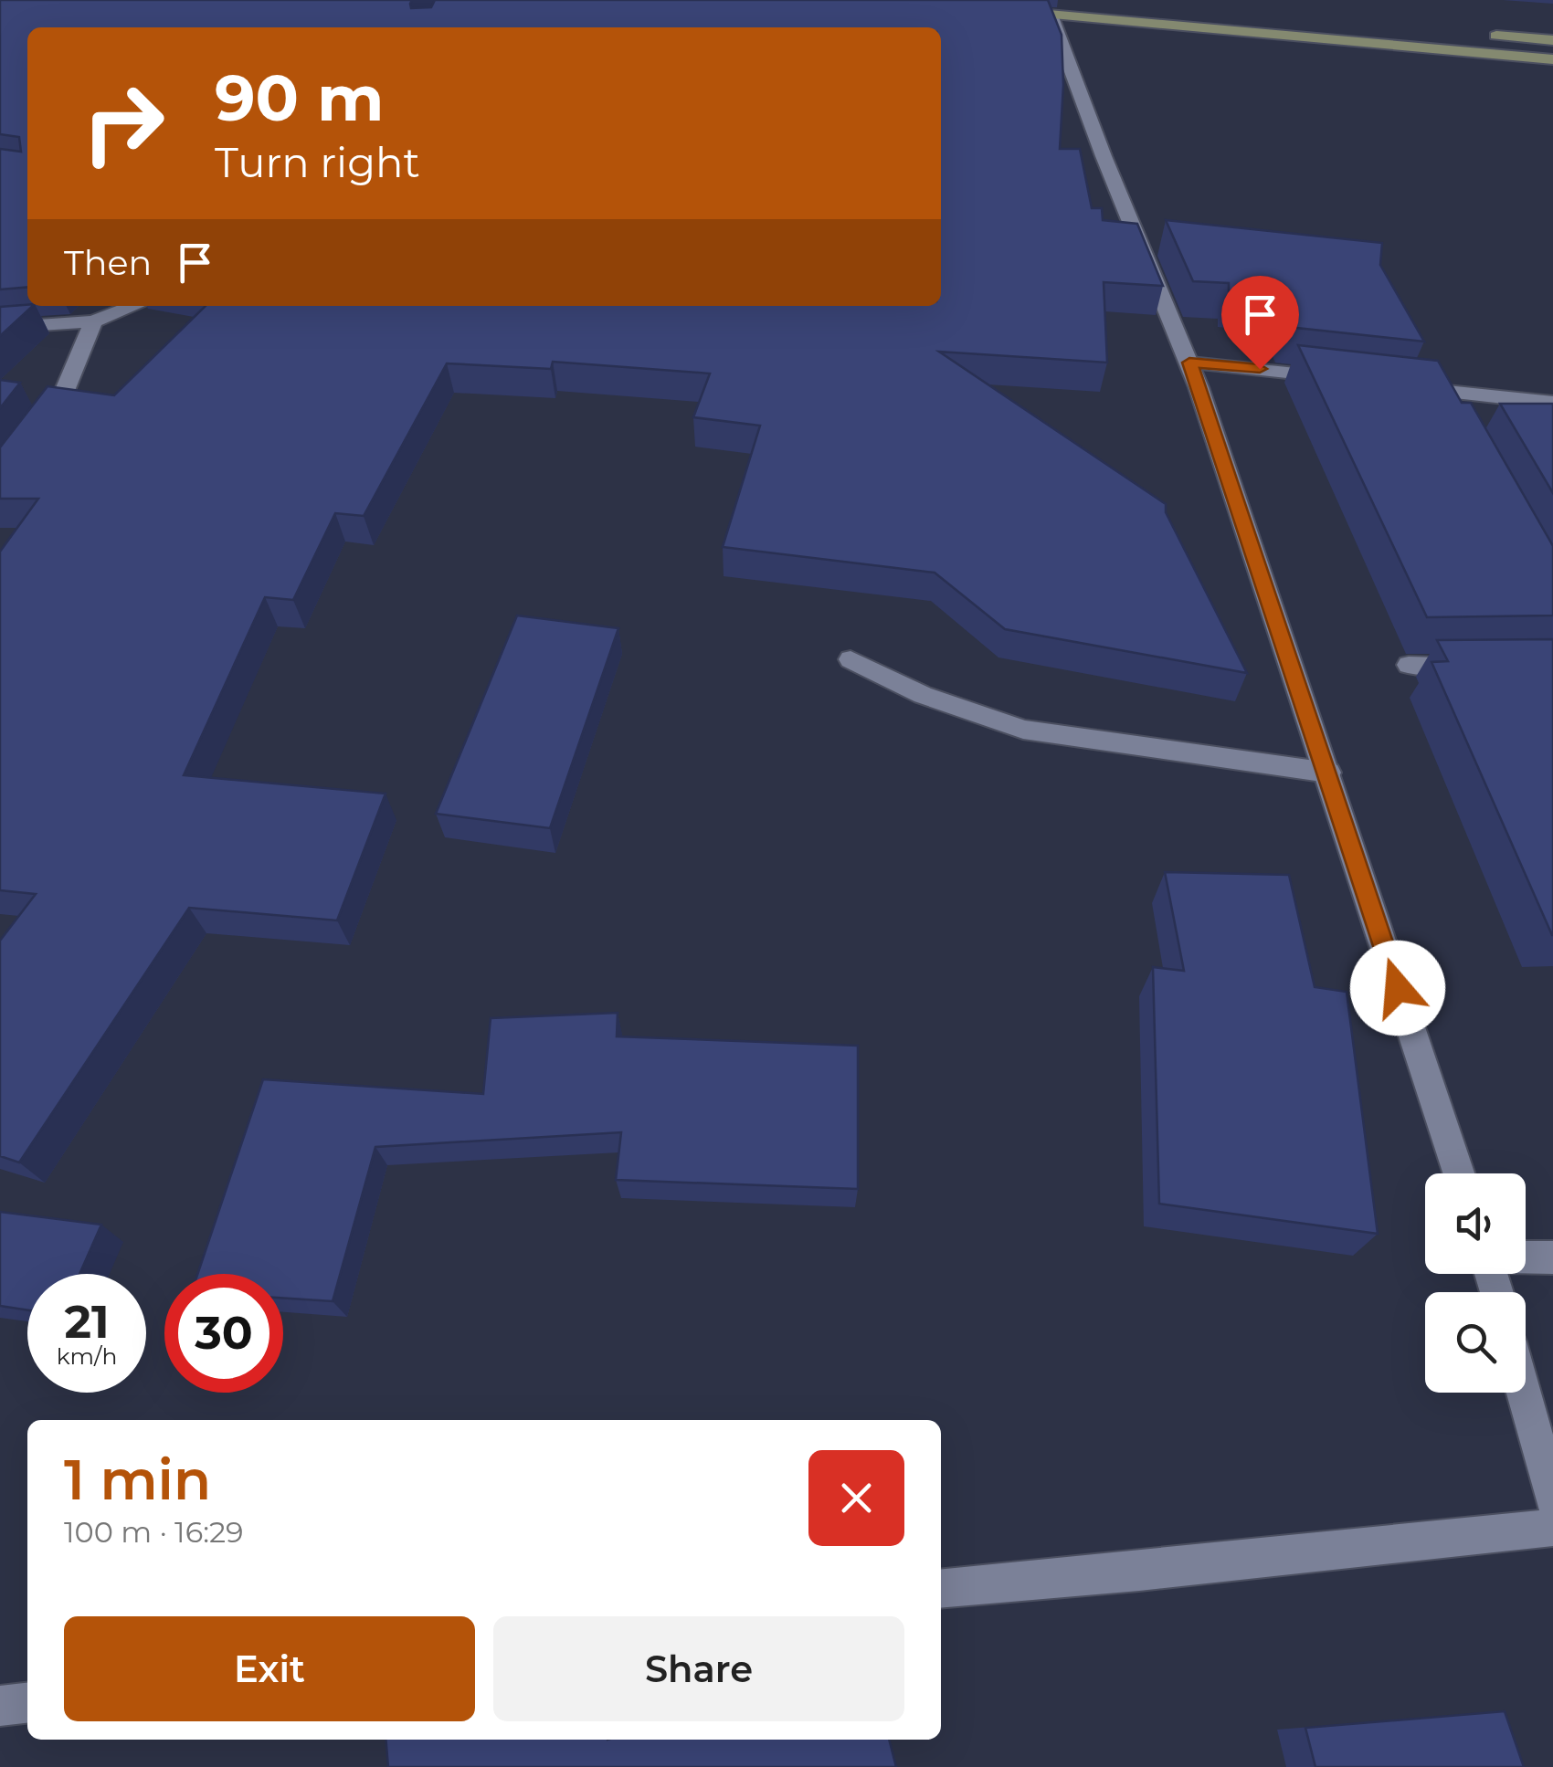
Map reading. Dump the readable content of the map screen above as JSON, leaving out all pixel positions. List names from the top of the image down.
{
  "page": {
    "turn": ["90 m", "Turn right"],
    "then": "Then",
    "speed": "21 km/h",
    "limit": "30",
    "heading": ["1 min", "100 m · 16:29"],
    "buttons": ["Exit", "Share"]
  }
}
